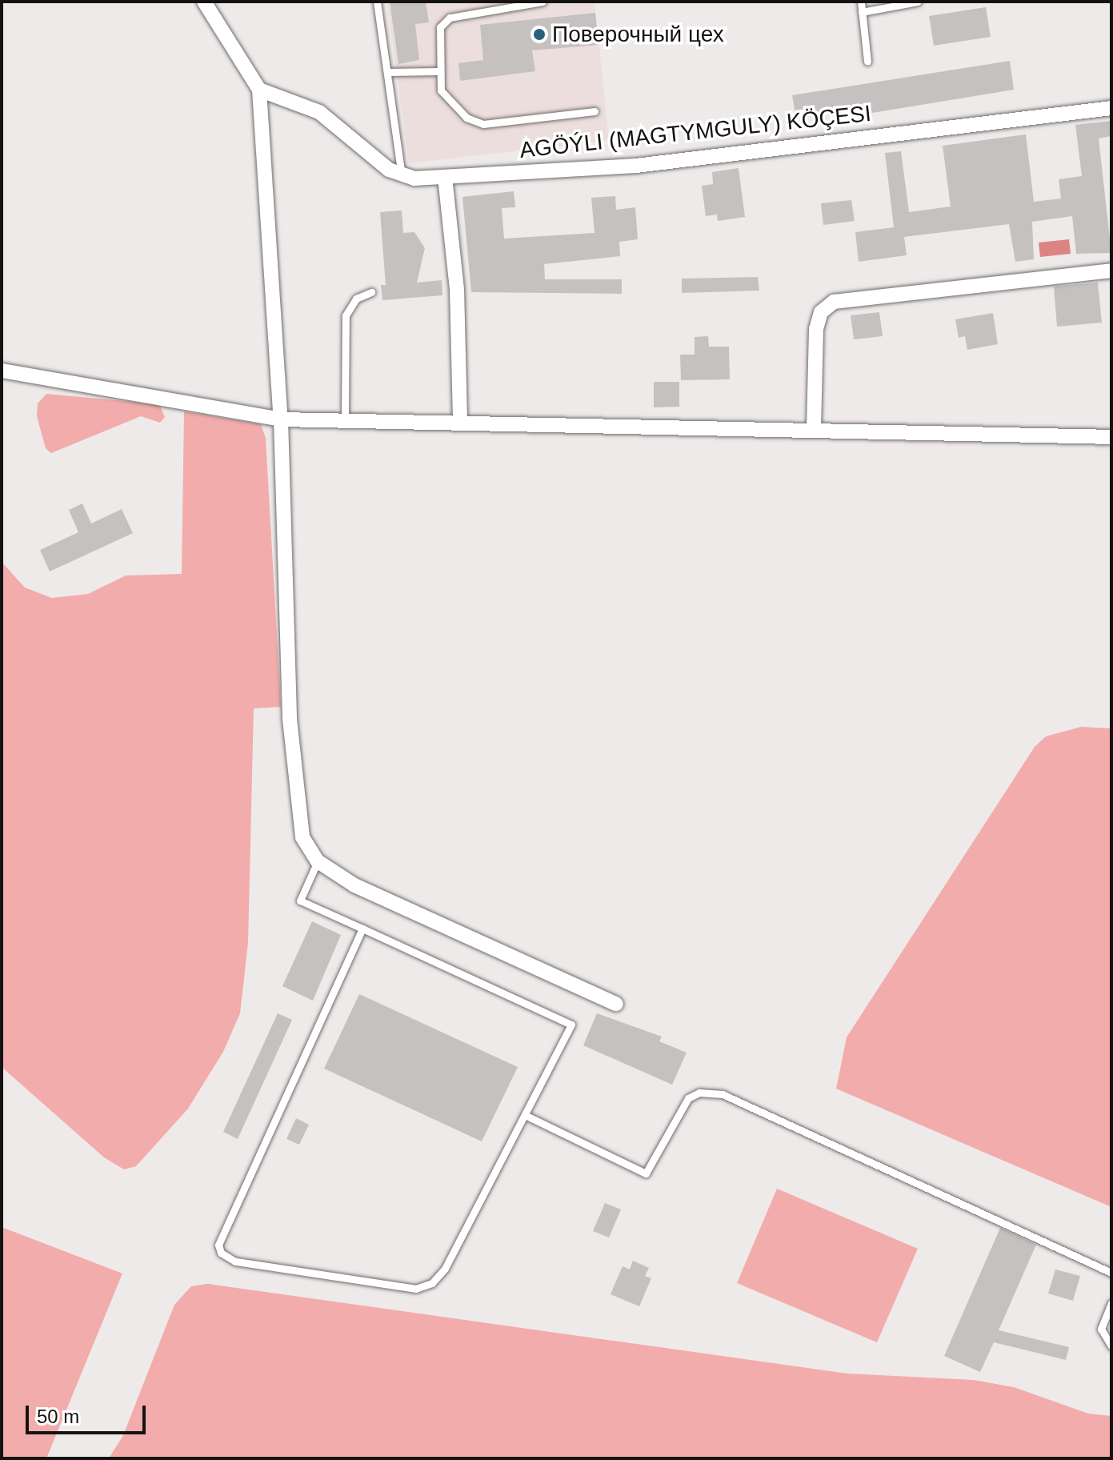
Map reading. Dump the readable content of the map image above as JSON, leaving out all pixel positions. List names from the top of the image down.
{
  "streets": {
    "street": ["AGÖÝLI (MAGTYMGULY) KÖÇESI"]
  },
  "places": ["Поверочный цех"],
  "scale_bar": "50 m"
}
